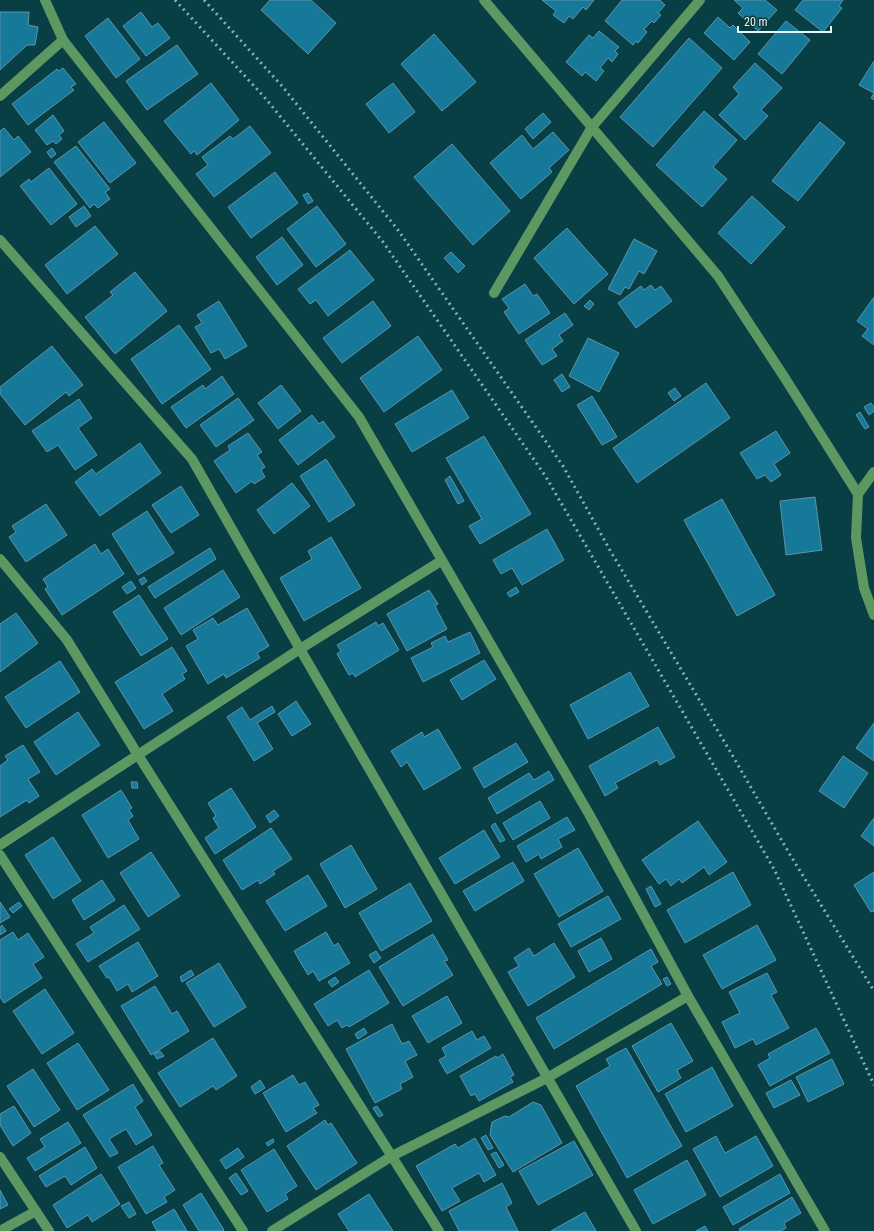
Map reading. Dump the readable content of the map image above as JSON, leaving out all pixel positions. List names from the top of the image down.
{
  "scale_bar": "20 m"
}
